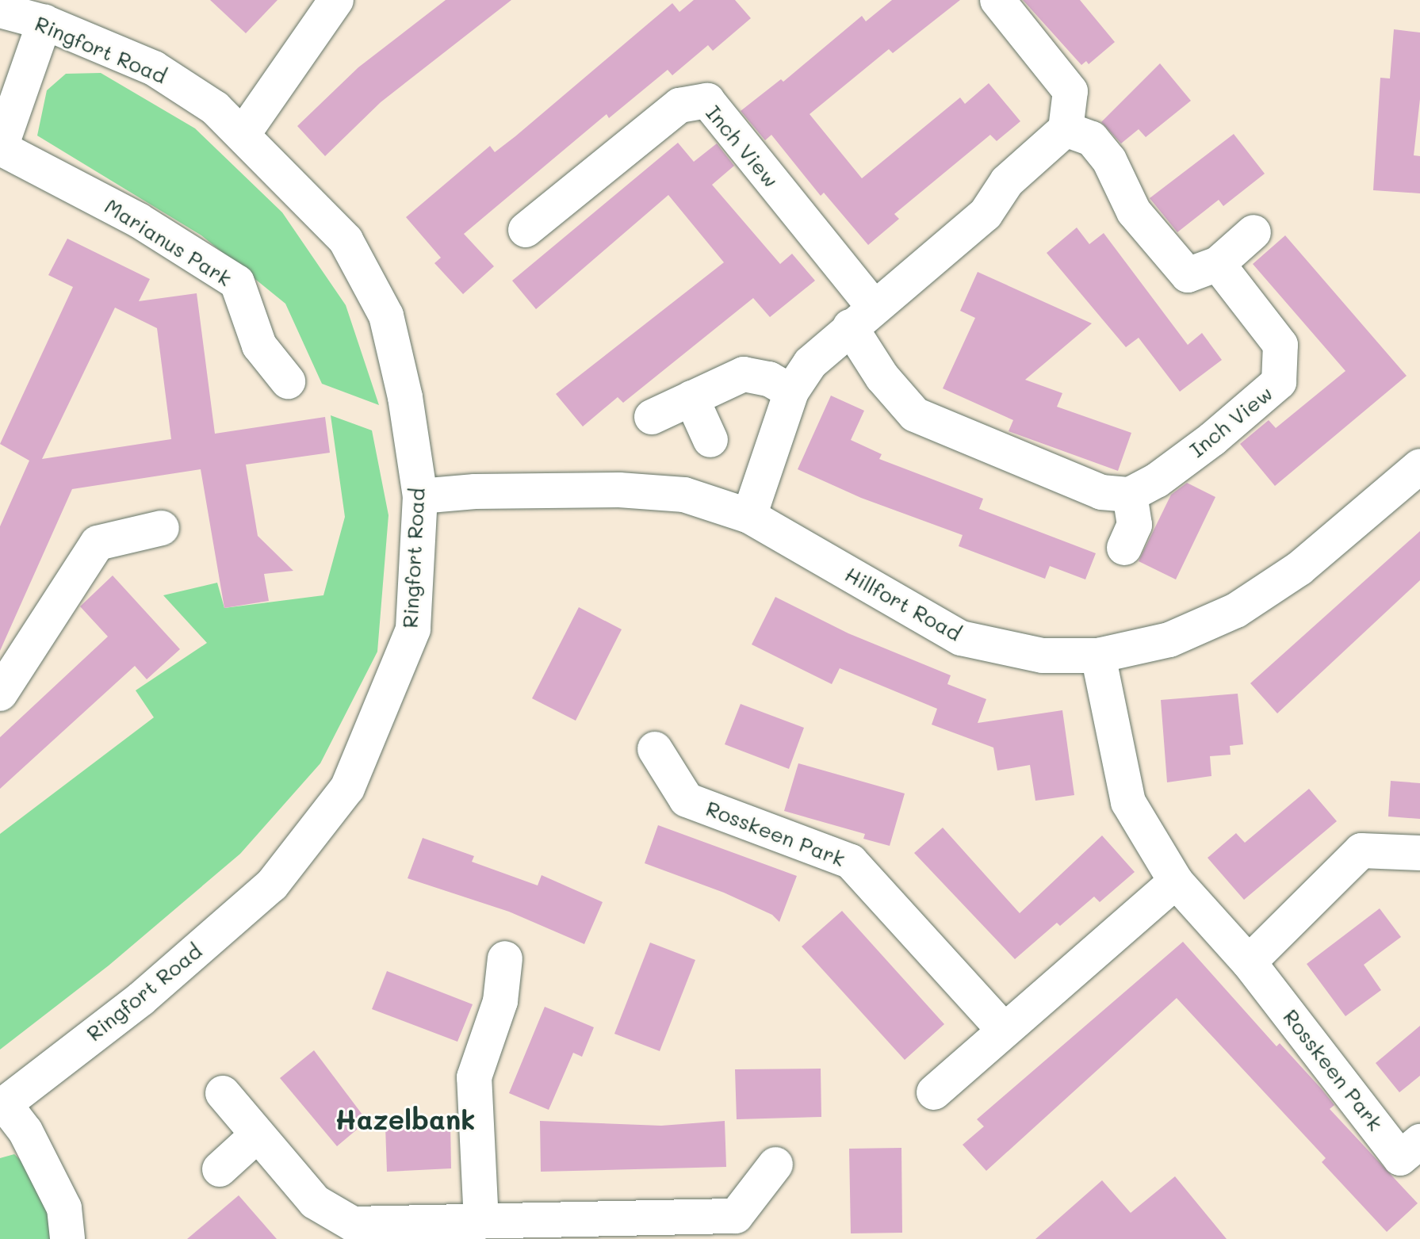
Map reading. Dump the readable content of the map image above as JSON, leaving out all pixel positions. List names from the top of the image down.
{
  "streets": {
    "street": [
      "Ringfort Road",
      "Inch View",
      "Marianus Park",
      "Hillfort Road",
      "Rosskeen Park"
    ]
  },
  "crossings": [
    ["Ringfort Road", "Marianus Park"],
    ["Ringfort Road", "Hillfort Road"],
    ["Hillfort Road", "Rosskeen Park"]
  ],
  "districts": ["Hazelbank"]
}
